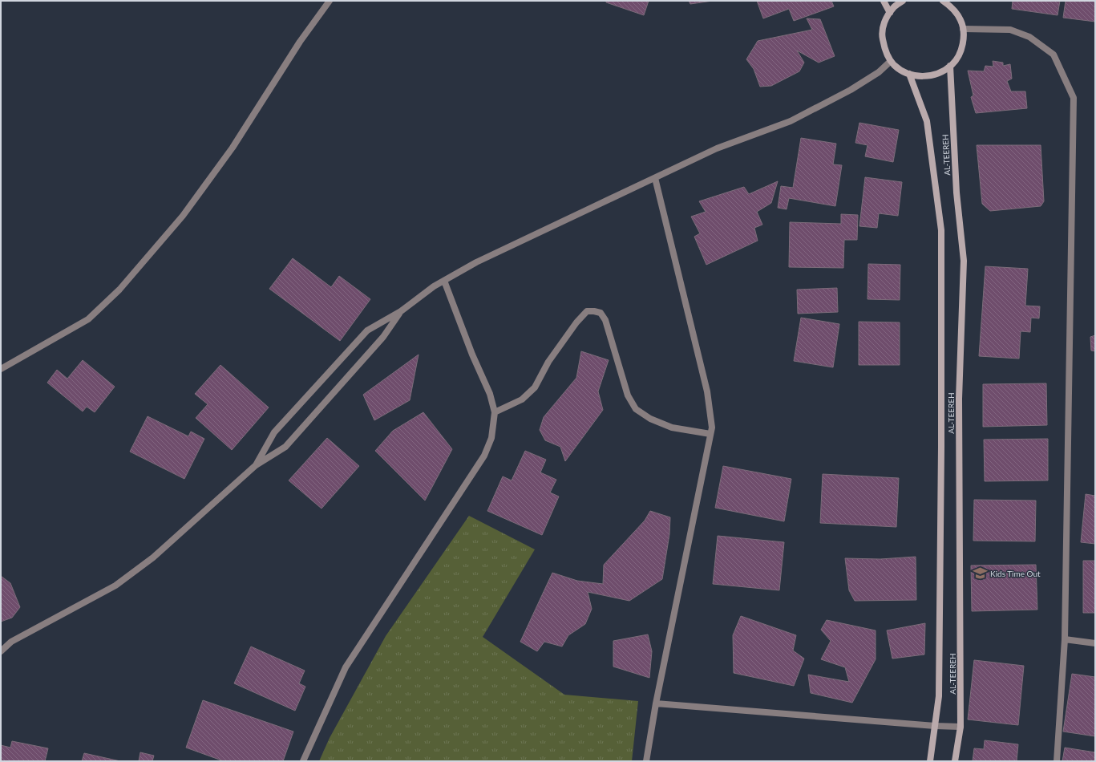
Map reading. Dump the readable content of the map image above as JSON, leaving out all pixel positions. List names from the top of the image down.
{
  "streets": {
    "main road": ["AL-TEEREH"]
  },
  "places": {
    "school or university": ["Kids Time Out"]
  }
}
